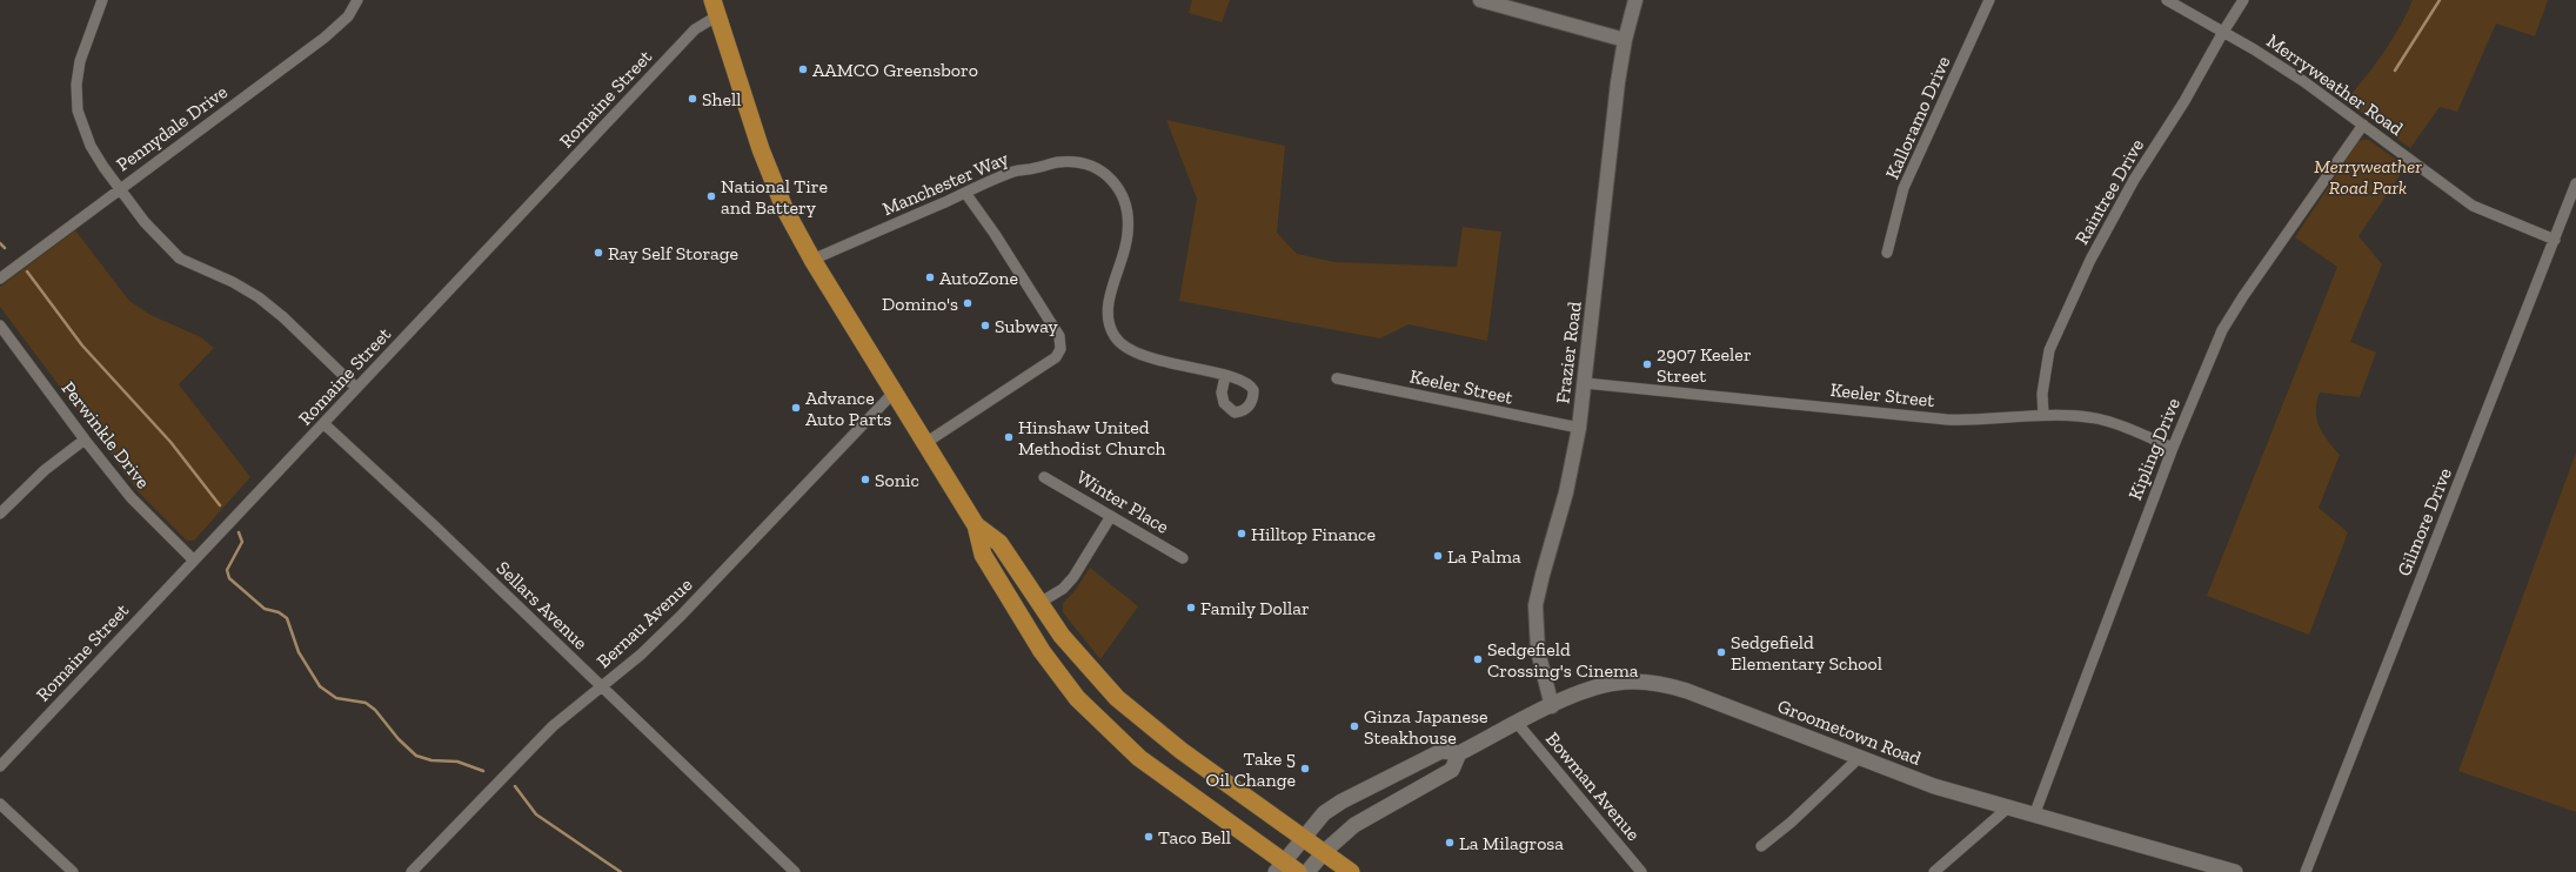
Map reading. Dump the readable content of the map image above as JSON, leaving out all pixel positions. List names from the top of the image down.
{
  "streets": {
    "main road": ["Groometown Road"],
    "street": [
      "Merryweather Road",
      "Romaine Street",
      "Kalloramo Drive",
      "Pennydale Drive",
      "Manchester Way",
      "Raintree Drive",
      "Frazier Road",
      "Keeler Street",
      "Perwinkle Drive",
      "Kipling Drive",
      "Winter Place",
      "Gilmore Drive",
      "Sellars Avenue",
      "Bernau Avenue",
      "Bowman Avenue"
    ]
  },
  "crossings": [
    ["Merryweather Road", "Raintree Drive"],
    ["Merryweather Road", "Kipling Drive"],
    ["Merryweather Road", "Gilmore Drive"],
    ["Romaine Street", "Perwinkle Drive"],
    ["Romaine Street", "Sellars Avenue"],
    ["Raintree Drive", "Keeler Street"],
    ["Frazier Road", "Keeler Street"],
    ["Frazier Road", "Groometown Road"],
    ["Keeler Street", "Kipling Drive"],
    ["Kipling Drive", "Groometown Road"],
    ["Sellars Avenue", "Bernau Avenue"],
    ["Groometown Road", "Bowman Avenue"]
  ],
  "parks": ["Merryweather Road Park"],
  "places": [
    "AAMCO Greensboro",
    "Shell",
    "National Tire and Battery",
    "Ray Self Storage",
    "AutoZone",
    "Domino's",
    "Subway",
    "2907 Keeler Street",
    "Advance Auto Parts",
    "Hinshaw United Methodist Church",
    "Sonic",
    "Hilltop Finance",
    "La Palma",
    "Family Dollar",
    "Sedgefield Elementary School",
    "Sedgefield Crossing's Cinema",
    "Ginza Japanese Steakhouse",
    "Take 5 Oil Change",
    "Taco Bell",
    "La Milagrosa"
  ]
}
